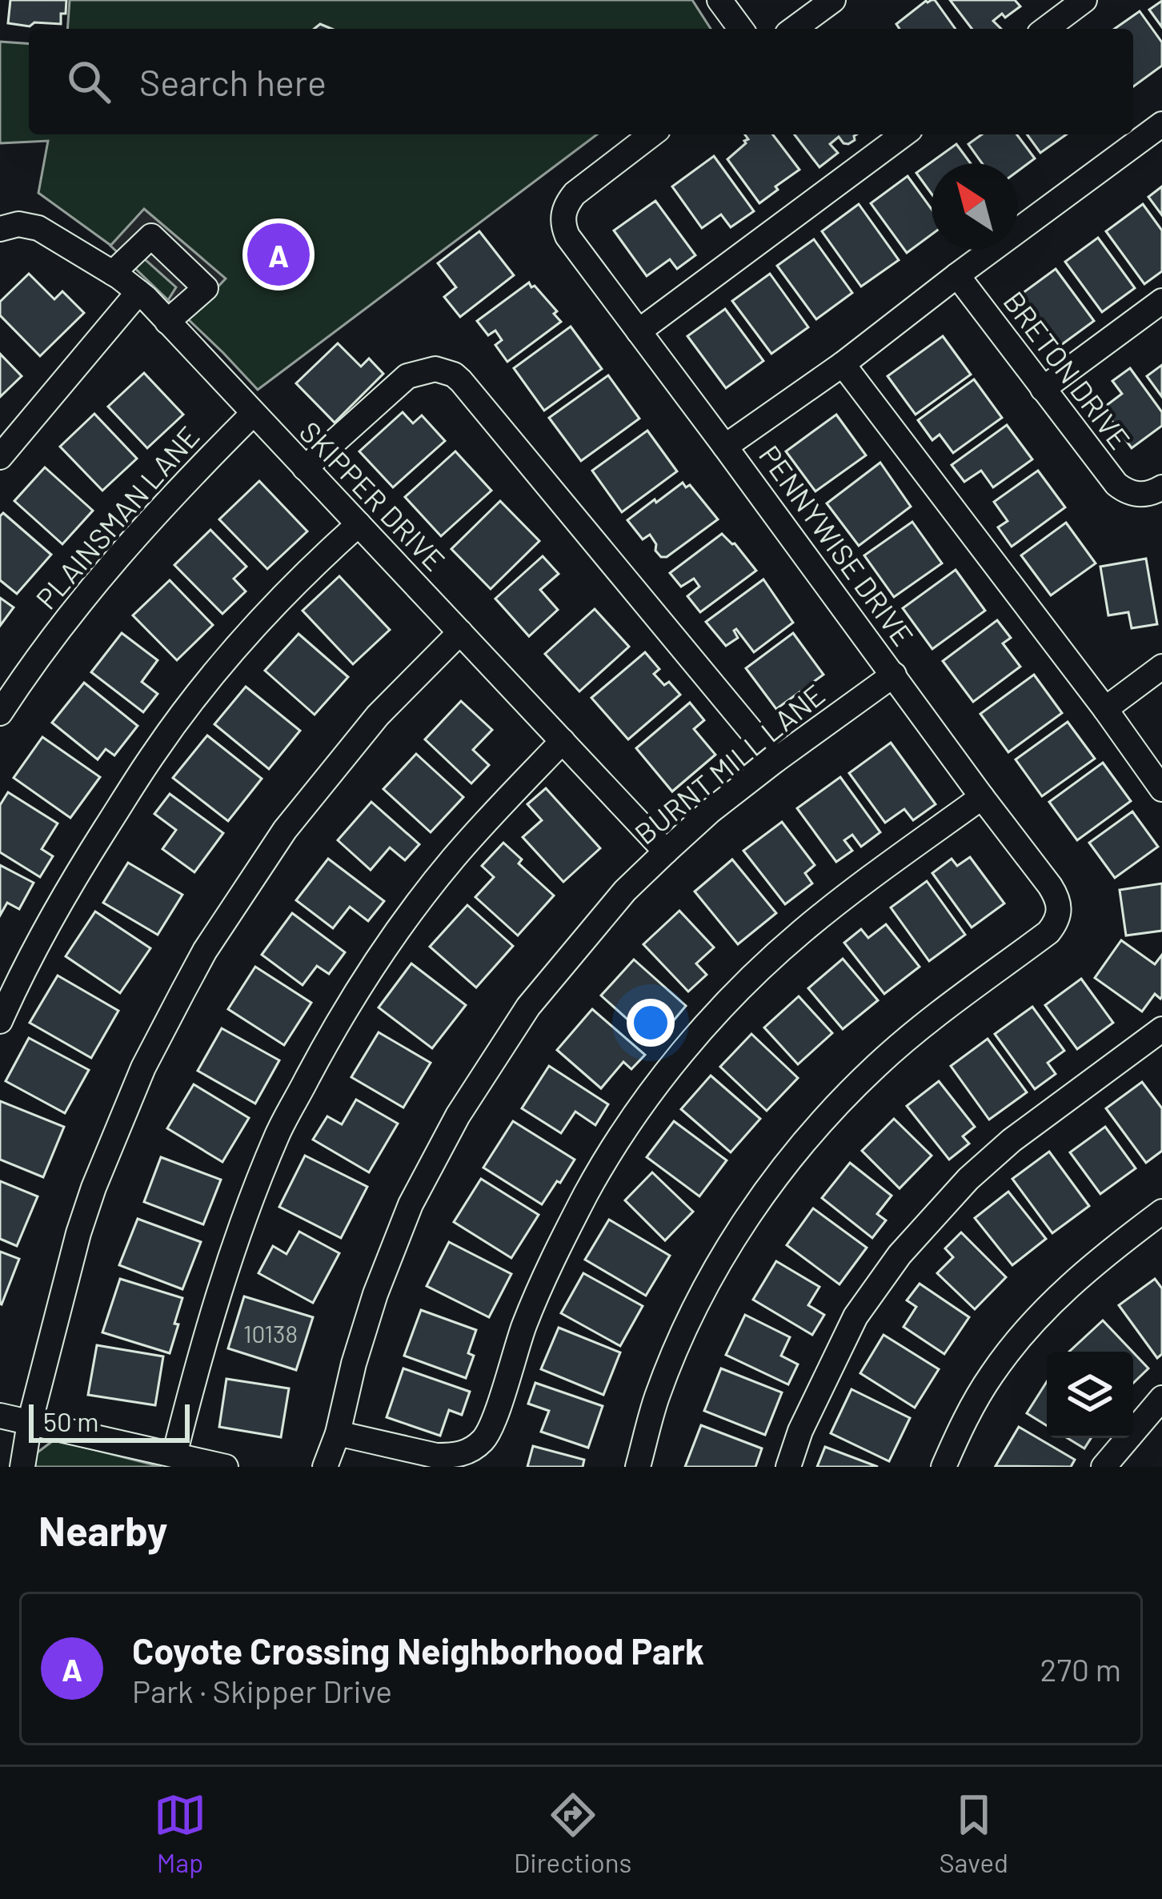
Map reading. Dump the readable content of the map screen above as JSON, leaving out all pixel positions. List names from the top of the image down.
{
  "streets": {
    "street": [
      "BRETON DRIVE",
      "SKIPPER DRIVE",
      "PLAINSMAN LANE",
      "PENNYWISE DRIVE",
      "BURNT MILL LANE"
    ]
  },
  "crossings": [
    ["SKIPPER DRIVE", "PLAINSMAN LANE"],
    ["SKIPPER DRIVE", "BURNT MILL LANE"],
    ["PENNYWISE DRIVE", "BURNT MILL LANE"]
  ],
  "house_numbers": ["10138"],
  "scale_bar": "50 m",
  "north": "top left",
  "page": {
    "search": "Search here",
    "pins": "A",
    "scale": "50 m",
    "heading": "Nearby",
    "list": [
      {
        "mark": "A",
        "name": "Coyote Crossing Neighborhood Park",
        "note": "Park · Skipper Drive",
        "value": "270 m"
      }
    ],
    "nav": ["Map", "Directions", "Saved"]
  }
}
